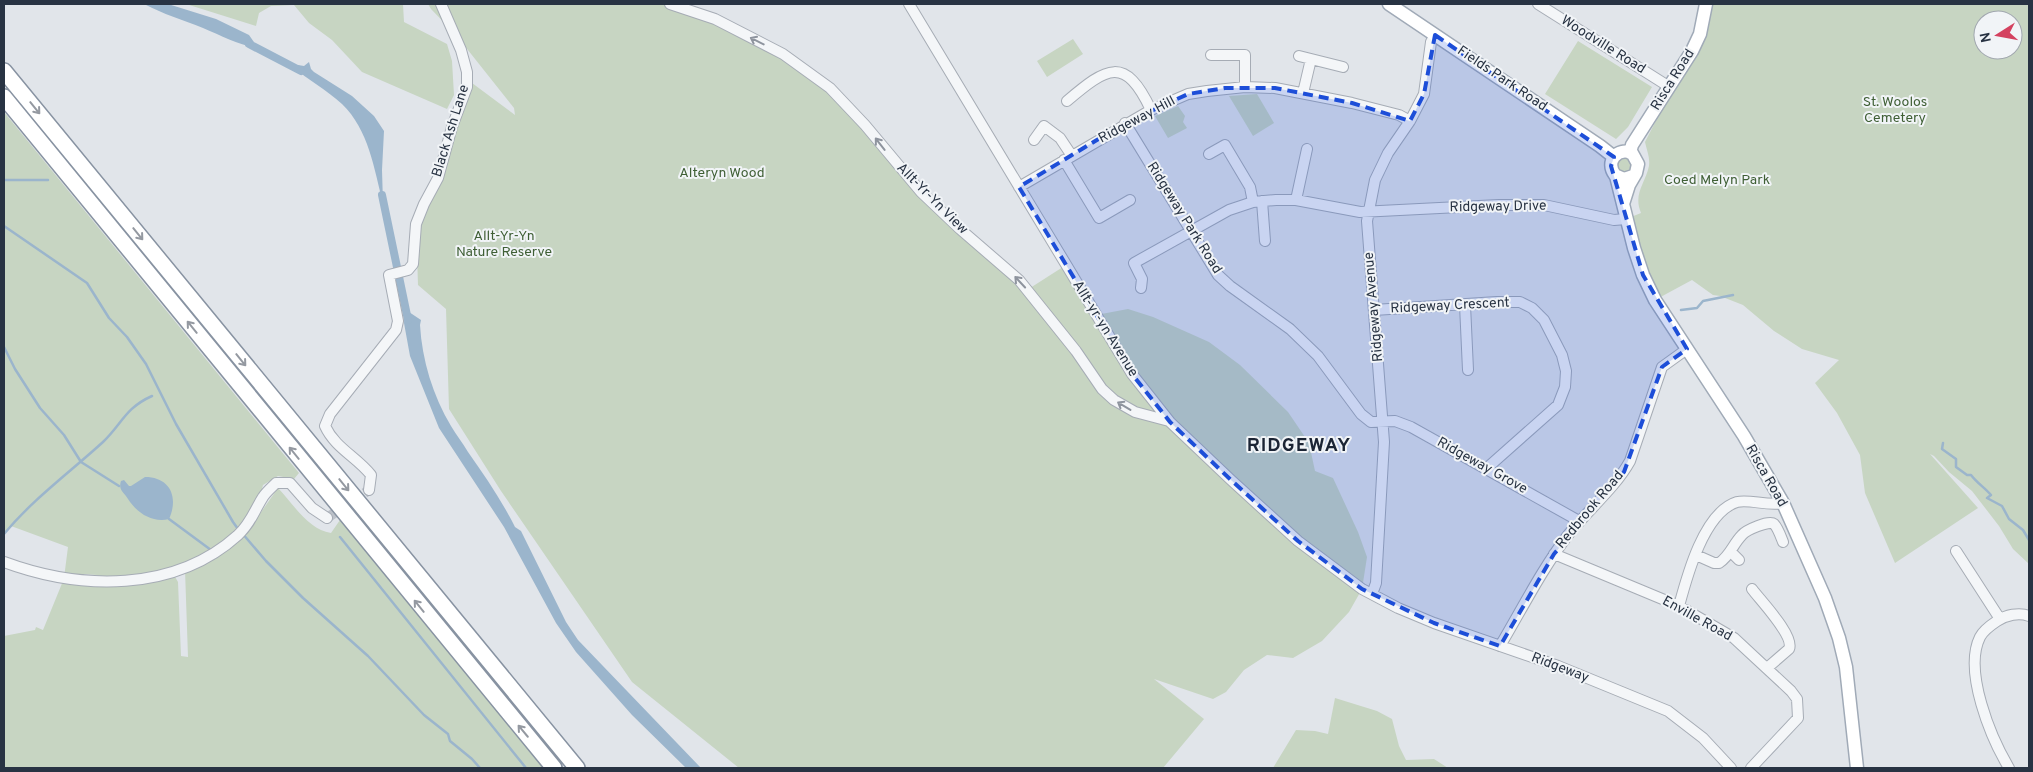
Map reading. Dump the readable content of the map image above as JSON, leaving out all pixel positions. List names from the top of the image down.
{
  "streets": {
    "main road": ["Fields Park Road", "Risca Road"],
    "street": [
      "Woodville Road",
      "Ridgeway Hill",
      "Black Ash Lane",
      "Allt-Yr-Yn View",
      "Ridgeway Drive",
      "Ridgeway Park Road",
      "Ridgeway Crescent",
      "Ridgeway Avenue",
      "Allt-yr-yn Avenue",
      "Ridgeway Grove",
      "Redbrook Road",
      "Enville Road",
      "Ridgeway"
    ]
  },
  "crossings": [
    ["Woodville Road", "Risca Road"],
    ["Fields Park Road", "Risca Road"],
    ["Fields Park Road", "Ridgeway Avenue"],
    ["Risca Road", "Ridgeway Drive"],
    ["Risca Road", "Redbrook Road"],
    ["Ridgeway Hill", "Ridgeway Park Road"],
    ["Ridgeway Hill", "Ridgeway Avenue"],
    ["Ridgeway Hill", "Allt-yr-yn Avenue"],
    ["Allt-Yr-Yn View", "Allt-yr-yn Avenue"],
    ["Ridgeway Drive", "Ridgeway Park Road"],
    ["Ridgeway Drive", "Ridgeway Avenue"],
    ["Ridgeway Park Road", "Ridgeway Avenue"],
    ["Ridgeway Park Road", "Ridgeway Grove"],
    ["Ridgeway Crescent", "Ridgeway Avenue"],
    ["Ridgeway Crescent", "Ridgeway Grove"],
    ["Ridgeway Avenue", "Allt-yr-yn Avenue"],
    ["Ridgeway Avenue", "Ridgeway Grove"],
    ["Ridgeway Avenue", "Ridgeway"],
    ["Allt-yr-yn Avenue", "Ridgeway"],
    ["Ridgeway Grove", "Redbrook Road"],
    ["Redbrook Road", "Enville Road"],
    ["Redbrook Road", "Ridgeway"]
  ],
  "one_way": ["Allt-Yr-Yn View"],
  "districts": ["RIDGEWAY"],
  "parks": [
    "St. Woolos Cemetery",
    "Alteryn Wood",
    "Coed Melyn Park",
    "Allt-Yr-Yn Nature Reserve"
  ],
  "north": "left"
}
